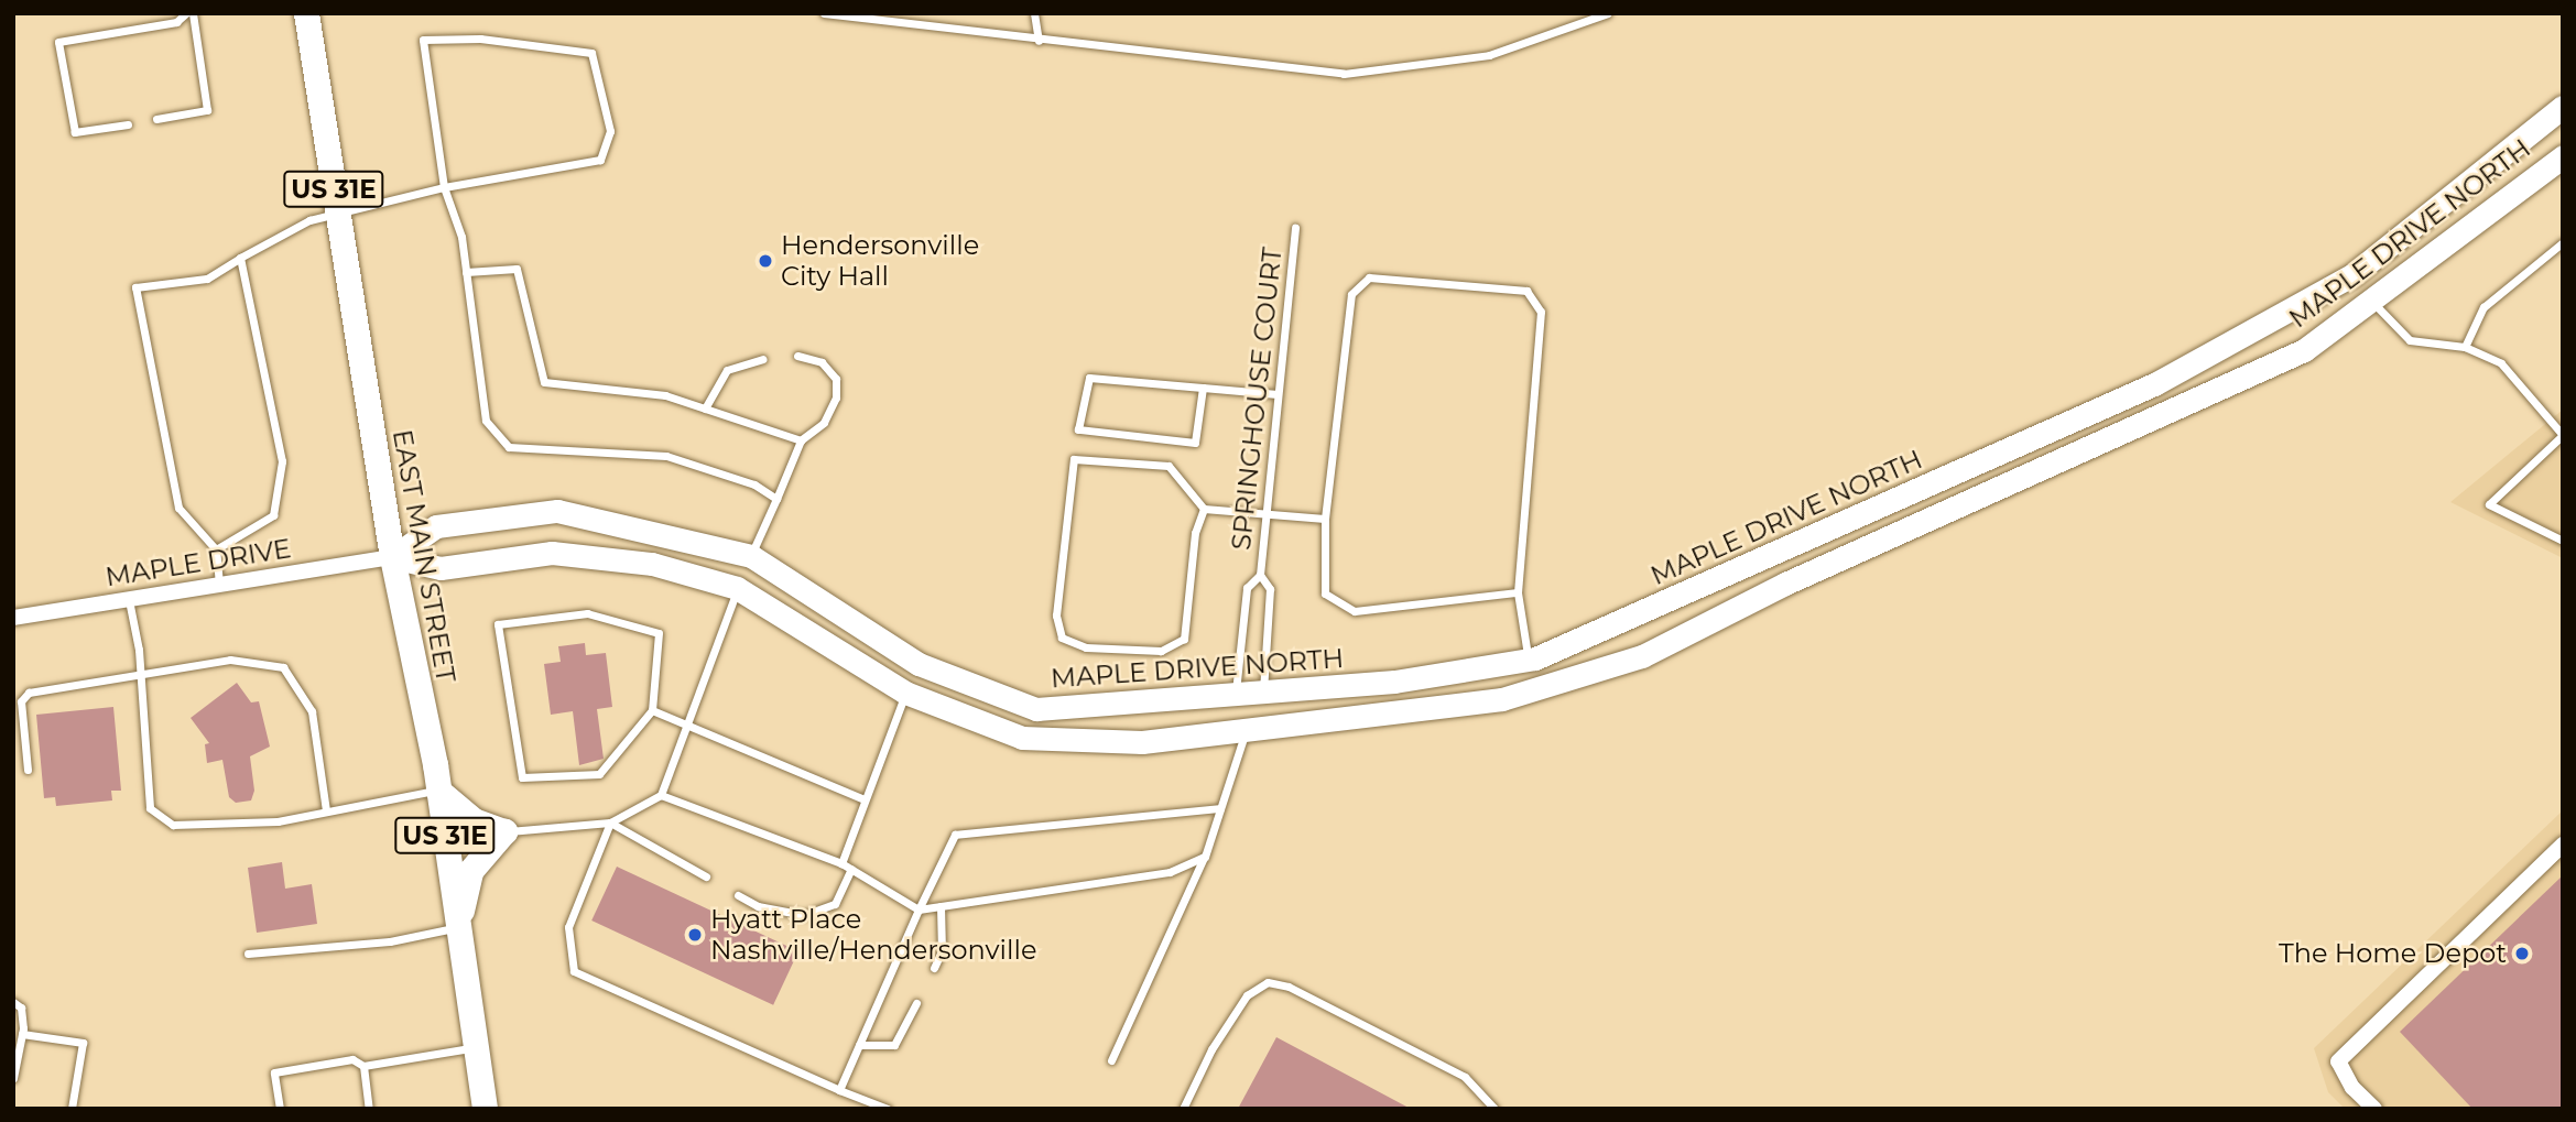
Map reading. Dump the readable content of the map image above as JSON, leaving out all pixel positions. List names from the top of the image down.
{
  "streets": {
    "main road": ["US 31E", "EAST MAIN STREET"],
    "street": ["MAPLE DRIVE NORTH", "MAPLE DRIVE"],
    "lane": ["SPRINGHOUSE COURT"]
  },
  "crossings": [
    ["MAPLE DRIVE NORTH", "EAST MAIN STREET"],
    ["MAPLE DRIVE NORTH", "MAPLE DRIVE"],
    ["EAST MAIN STREET", "MAPLE DRIVE"]
  ],
  "places": ["Hendersonville City Hall", "Hyatt Place Nashville/Hendersonville", "The Home Depot"]
}
